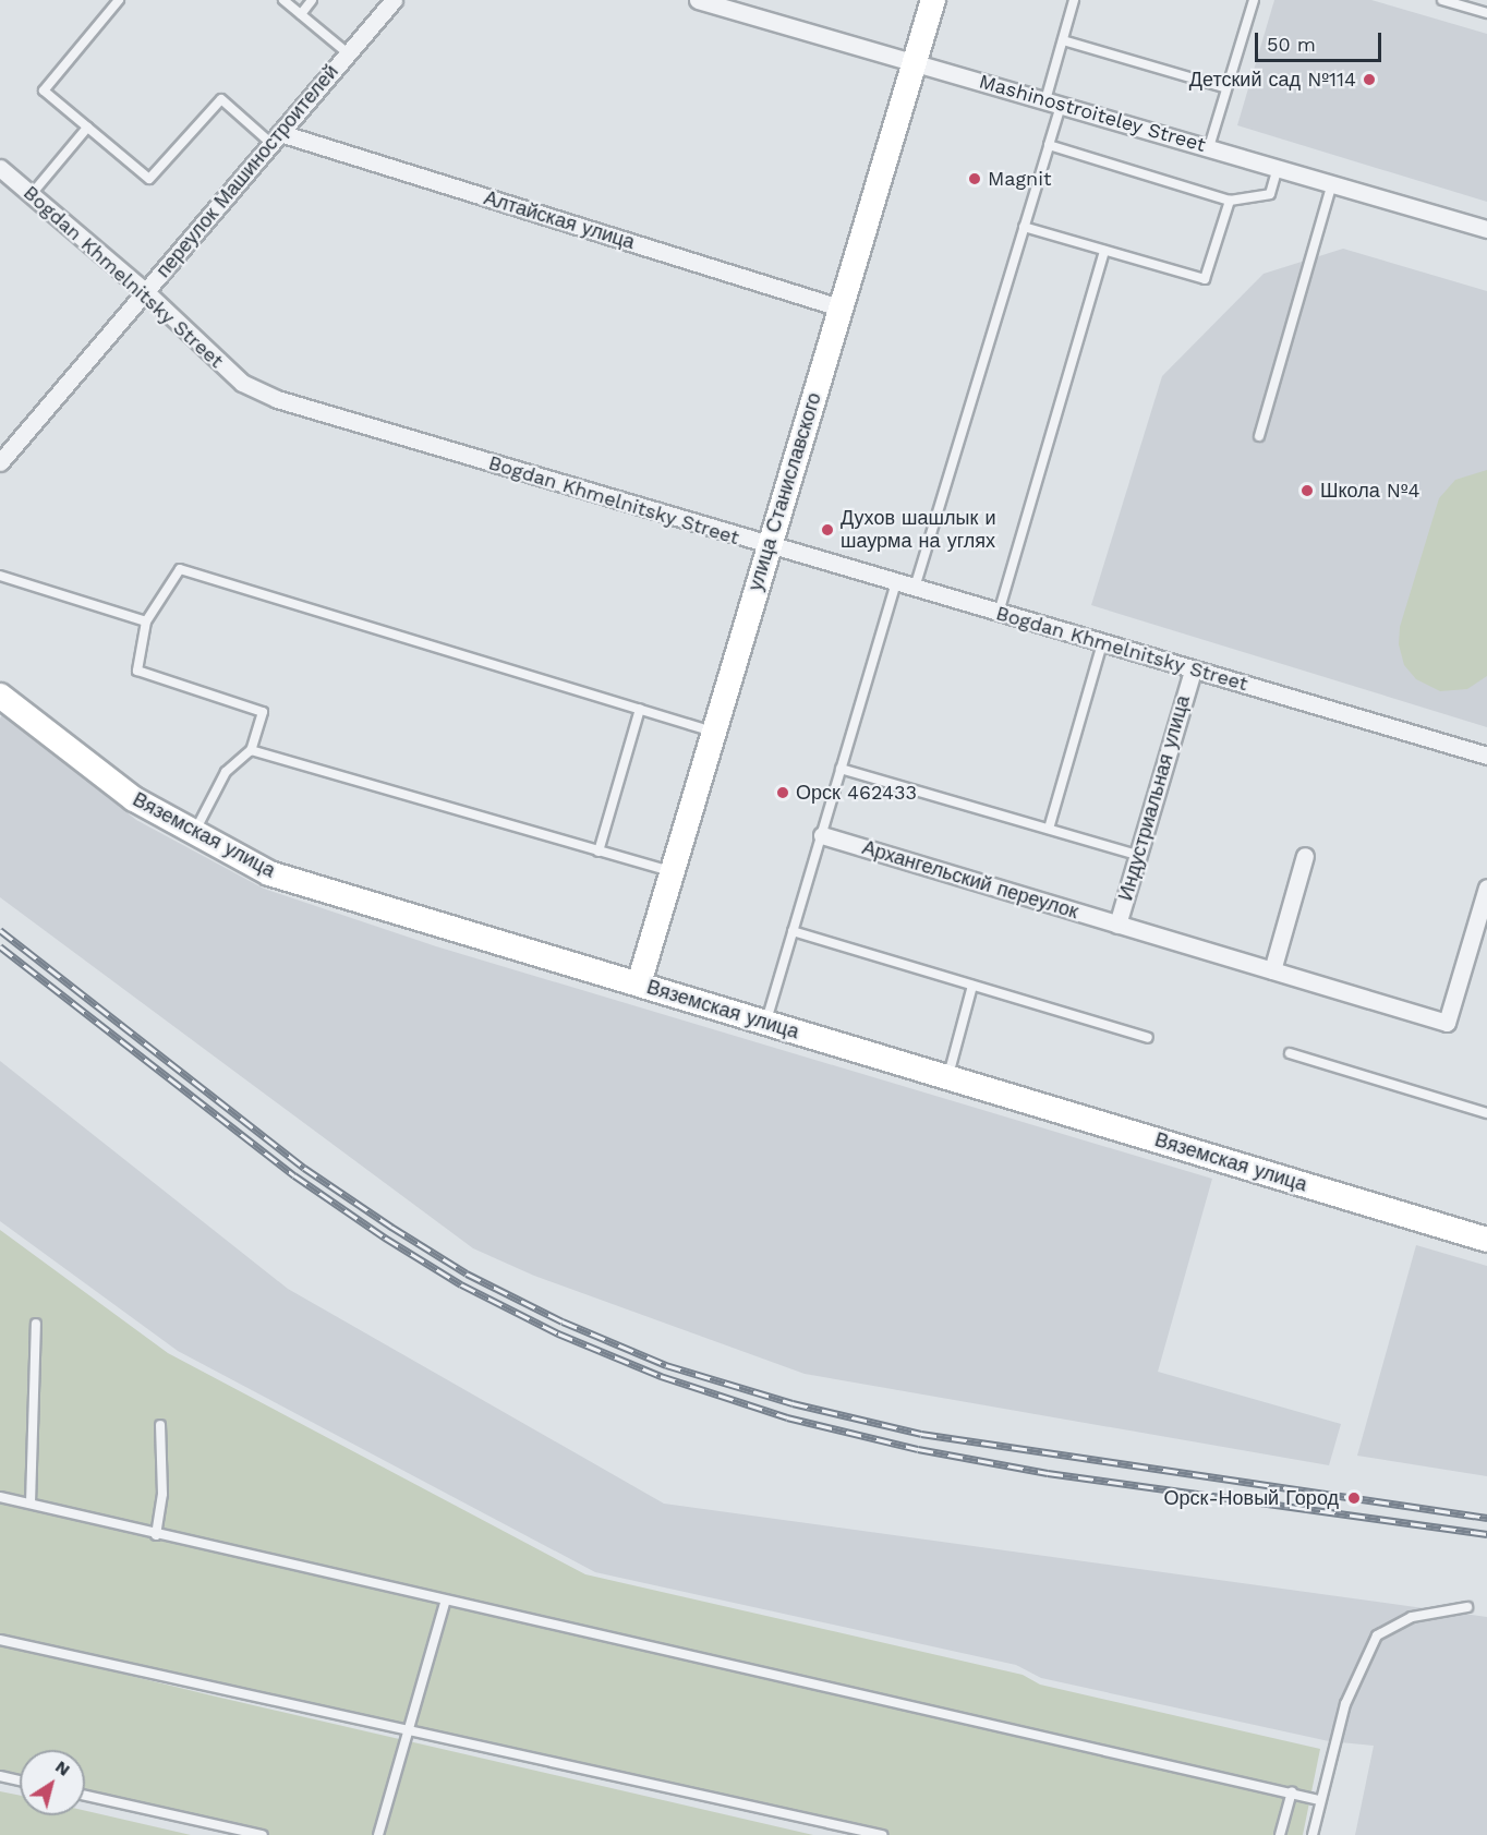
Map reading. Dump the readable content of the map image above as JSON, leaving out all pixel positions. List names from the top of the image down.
{
  "streets": {
    "main road": ["улица Станиславского", "Вяземская улица"],
    "street": [
      "Mashinostroiteley Street",
      "переулок Машиностроителей",
      "Алтайская улица",
      "Bogdan Khmelnitsky Street",
      "Индустриальная улица",
      "Архангельский переулок"
    ]
  },
  "crossings": [
    ["Mashinostroiteley Street", "улица Станиславского"],
    ["переулок Машиностроителей", "Алтайская улица"],
    ["переулок Машиностроителей", "Bogdan Khmelnitsky Street"],
    ["Алтайская улица", "улица Станиславского"],
    ["Bogdan Khmelnitsky Street", "улица Станиславского"],
    ["Bogdan Khmelnitsky Street", "Индустриальная улица"],
    ["улица Станиславского", "Вяземская улица"],
    ["Индустриальная улица", "Архангельский переулок"]
  ],
  "places": [
    "Детский сад №114",
    "Magnit",
    "Школа №4",
    "Духов шашлык и шаурма на углях",
    "Орск 462433",
    "Орск-Новый Город"
  ],
  "scale_bar": "50 m",
  "north": "top right"
}
